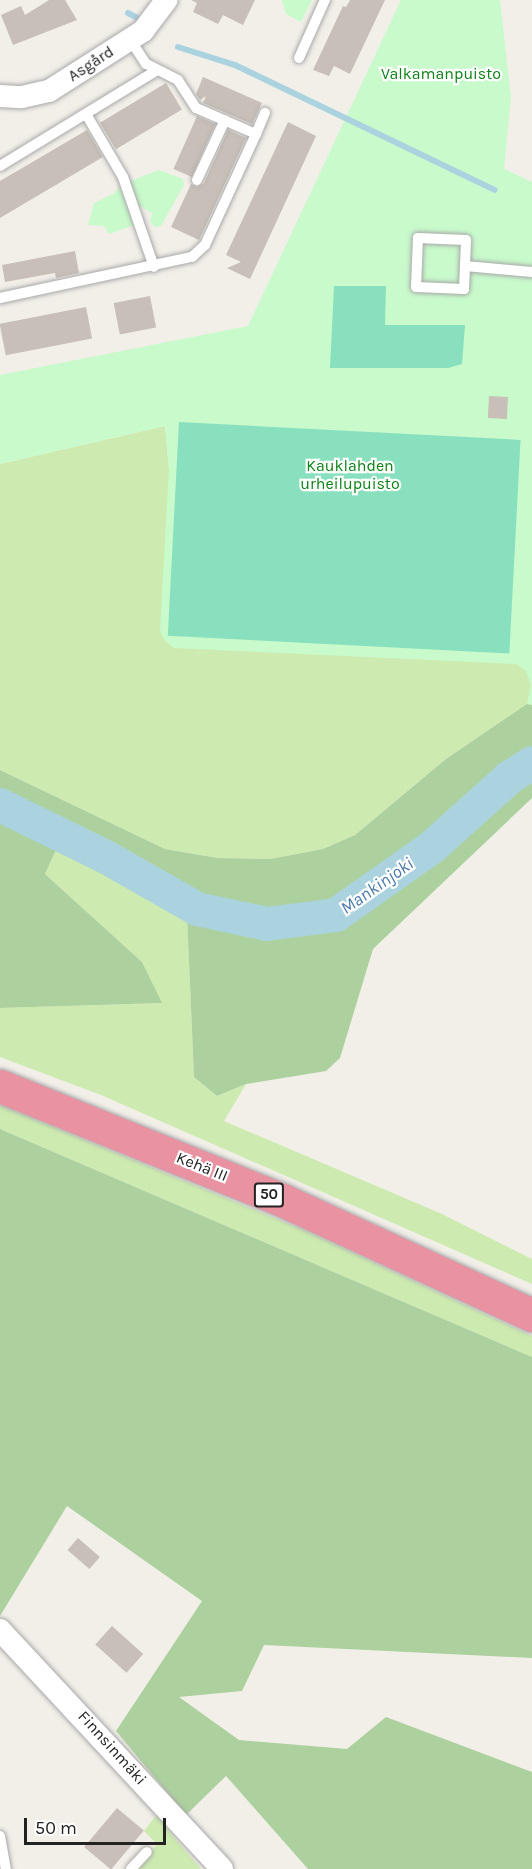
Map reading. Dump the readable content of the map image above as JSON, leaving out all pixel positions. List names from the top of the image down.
{
  "streets": {
    "highway": ["Kehä III", "50"],
    "street": ["Asgård", "Finnsinmäki"]
  },
  "water": ["Mankinjoki"],
  "parks": ["Valkamanpuisto", "Kauklahden urheilupuisto"],
  "scale_bar": "50 m"
}
